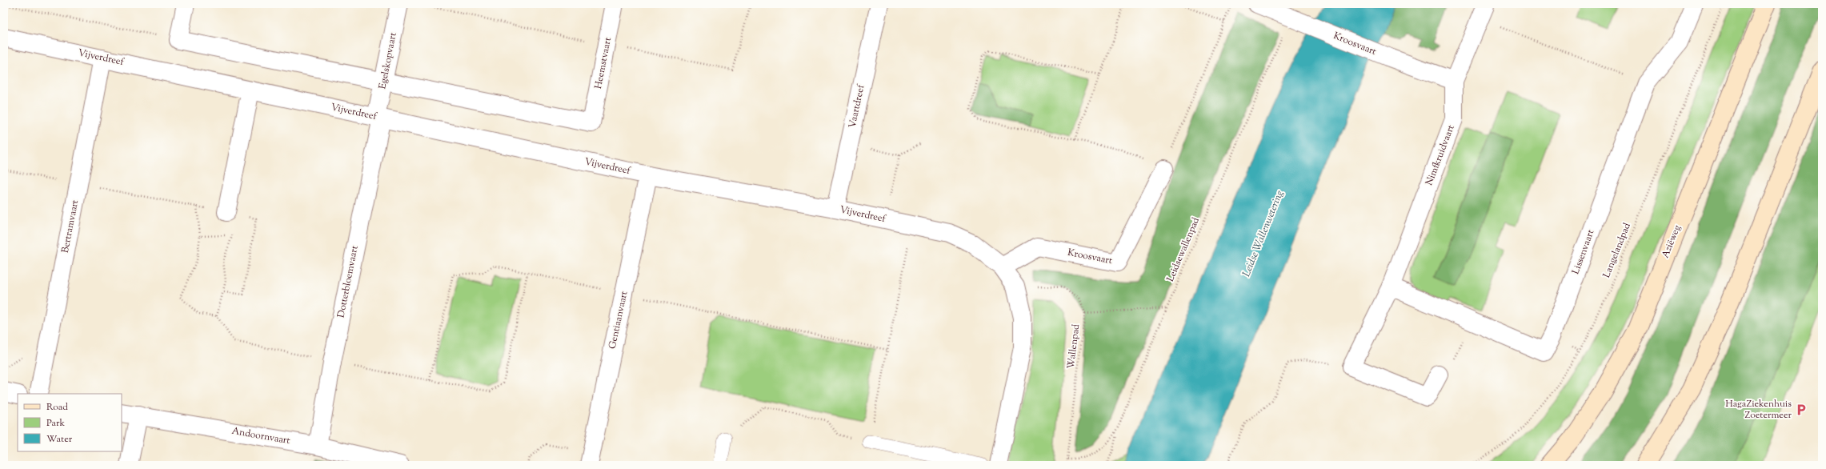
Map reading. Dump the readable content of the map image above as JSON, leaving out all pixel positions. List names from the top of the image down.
{
  "streets": {
    "main road": ["Aziëweg"],
    "street": [
      "Kroosvaart",
      "Vijverdreef",
      "Egelskopvaart",
      "Heemstvaart",
      "Vaartdreef",
      "Nimfkruidvaart",
      "Bertramvaart",
      "Lissenvaart",
      "Dotterbloemvaart",
      "Gentiaanvaart",
      "Andoornvaart"
    ],
    "path": ["Leidsewallenpad", "Langelandpad", "Wallenpad"]
  },
  "crossings": [
    ["Kroosvaart", "Vijverdreef"],
    ["Kroosvaart", "Nimfkruidvaart"],
    ["Kroosvaart", "Leidsewallenpad"],
    ["Vijverdreef", "Egelskopvaart"],
    ["Vijverdreef", "Vaartdreef"],
    ["Vijverdreef", "Bertramvaart"],
    ["Vijverdreef", "Dotterbloemvaart"],
    ["Vijverdreef", "Gentiaanvaart"],
    ["Vijverdreef", "Wallenpad"],
    ["Egelskopvaart", "Heemstvaart"],
    ["Egelskopvaart", "Dotterbloemvaart"],
    ["Nimfkruidvaart", "Lissenvaart"],
    ["Leidsewallenpad", "Wallenpad"],
    ["Dotterbloemvaart", "Andoornvaart"]
  ],
  "water": ["Leidse Wallenwetering"],
  "places": {
    "parking": ["HagaZiekenhuis Zoetermeer"]
  },
  "legend": ["Road", "Park", "Water"]
}
